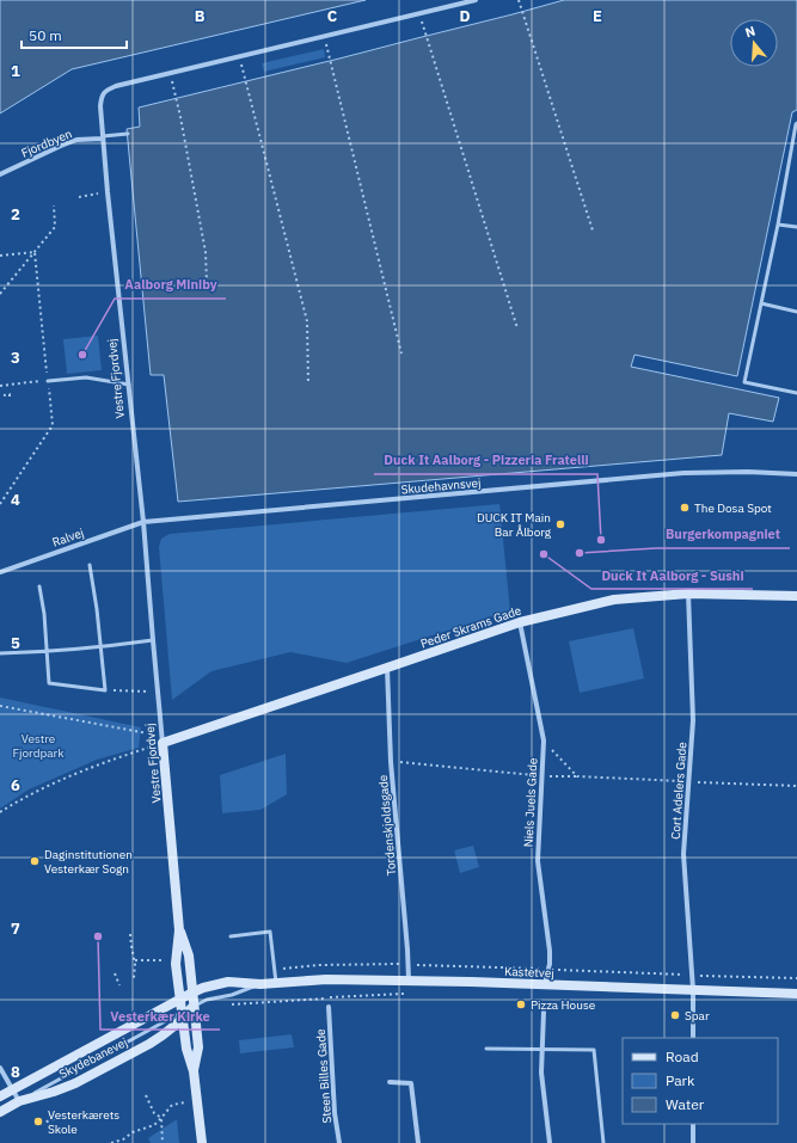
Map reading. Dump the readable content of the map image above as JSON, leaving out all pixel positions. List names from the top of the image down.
{
  "streets": {
    "street": [
      "Fjordbyen",
      "Vestre Fjordvej",
      "Skudehavnsvej",
      "Ralvej",
      "Peder Skrams Gade",
      "Cort Adelers Gade",
      "Niels Juels Gade",
      "Tordenskjoldsgade",
      "Kastetvej",
      "Skydebanevej",
      "Steen Billes Gade"
    ]
  },
  "crossings": [
    ["Fjordbyen", "Vestre Fjordvej"],
    ["Vestre Fjordvej", "Skudehavnsvej"],
    ["Vestre Fjordvej", "Ralvej"],
    ["Vestre Fjordvej", "Peder Skrams Gade"],
    ["Vestre Fjordvej", "Kastetvej"],
    ["Vestre Fjordvej", "Skydebanevej"],
    ["Skudehavnsvej", "Ralvej"],
    ["Peder Skrams Gade", "Cort Adelers Gade"],
    ["Peder Skrams Gade", "Niels Juels Gade"],
    ["Peder Skrams Gade", "Tordenskjoldsgade"],
    ["Cort Adelers Gade", "Kastetvej"],
    ["Niels Juels Gade", "Kastetvej"],
    ["Tordenskjoldsgade", "Kastetvej"],
    ["Kastetvej", "Skydebanevej"]
  ],
  "parks": ["Vestre Fjordpark"],
  "places": [
    "Aalborg Miniby",
    "The Dosa Spot",
    "DUCK IT Main Bar Ålborg",
    "Duck It Aalborg - Pizzeria Fratelli",
    "Burgerkompagniet",
    "Duck It Aalborg - Sushi",
    "Daginstitutionen Vesterkær Sogn",
    "Vesterkær Kirke",
    "Pizza House",
    "Spar",
    "Vesterkærets Skole"
  ],
  "legend": ["Road", "Park", "Water"],
  "scale_bar": "50 m",
  "north": "top",
  "grid": {
    "columns": [
      "B",
      "C",
      "D",
      "E"
    ],
    "rows": [
      "1",
      "2",
      "3",
      "4",
      "5",
      "6",
      "7",
      "8"
    ]
  }
}
